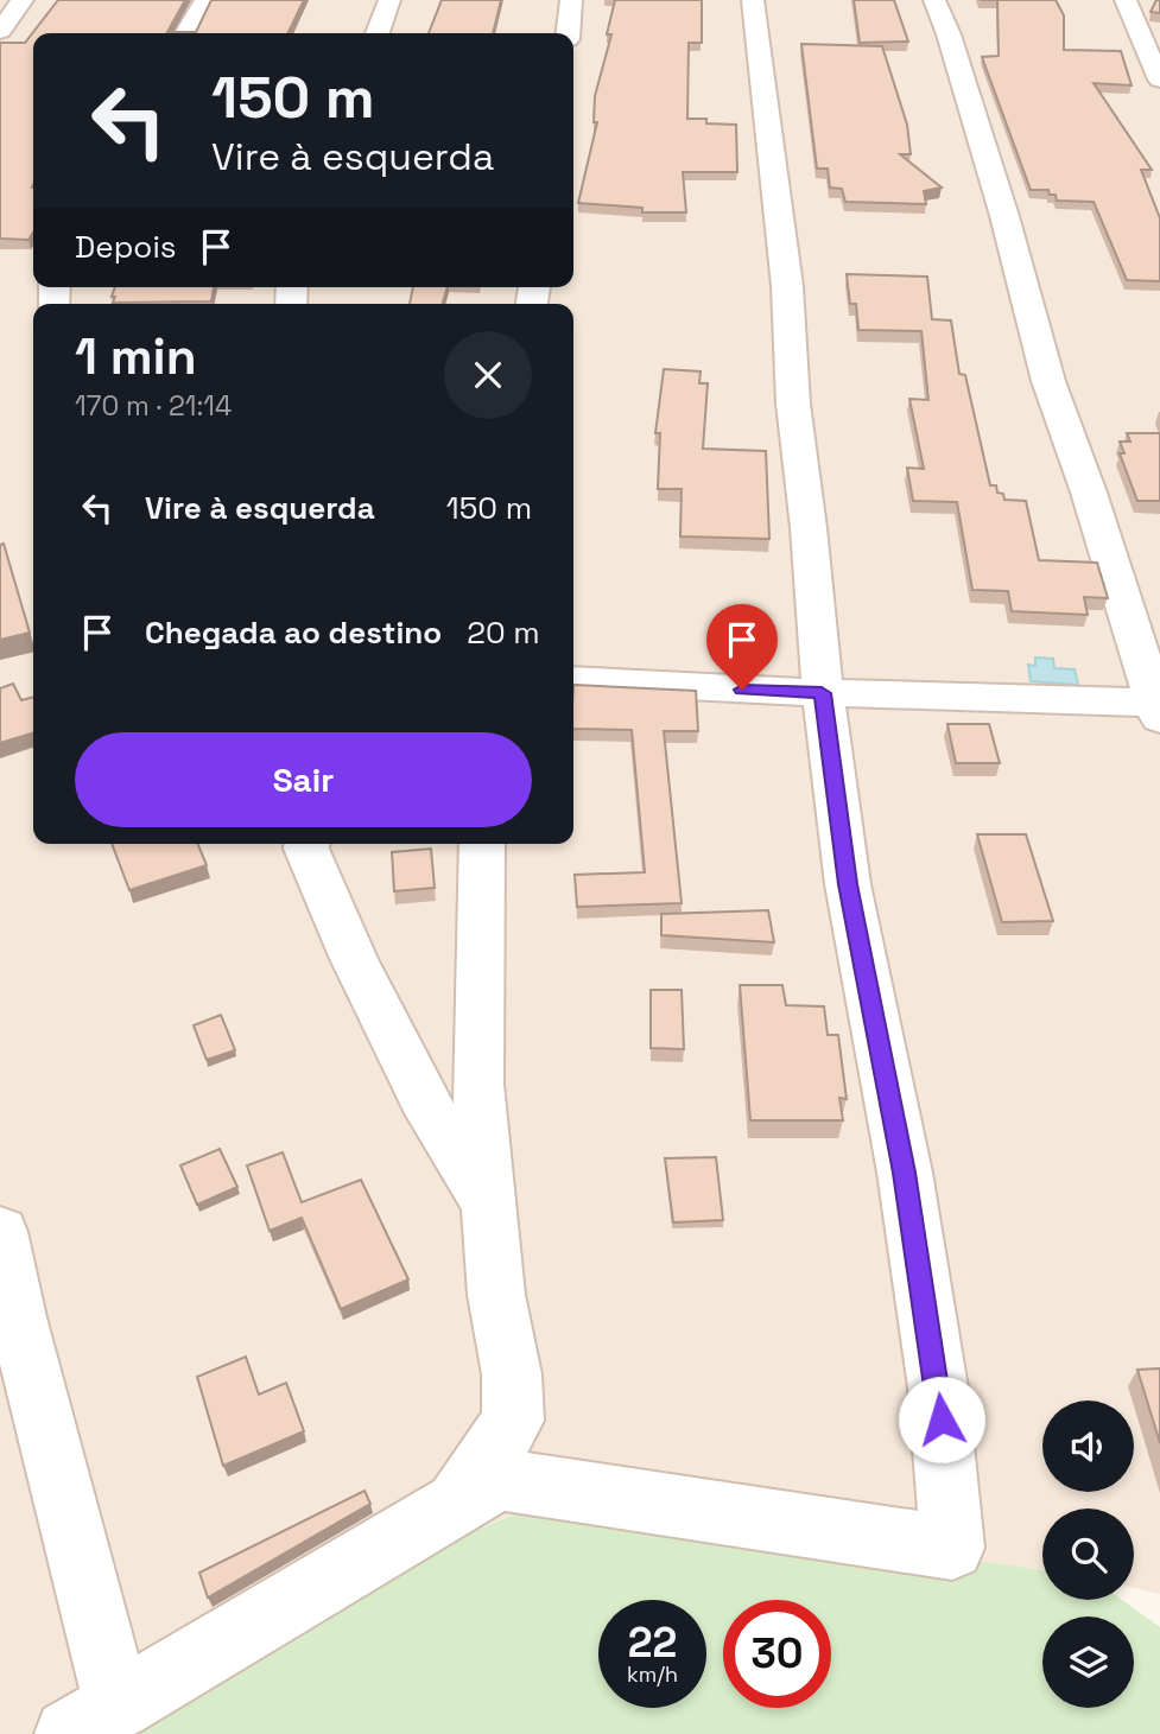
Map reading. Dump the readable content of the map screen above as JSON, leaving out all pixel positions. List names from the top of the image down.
{
  "page": {
    "turn": ["150 m", "Vire à esquerda"],
    "then": "Depois",
    "heading": ["1 min", "170 m · 21:14"],
    "list": [
      {
        "name": "Vire à esquerda",
        "value": "150 m"
      },
      {
        "name": "Chegada ao destino",
        "value": "20 m"
      }
    ],
    "buttons": "Sair",
    "speed": "22 km/h",
    "limit": "30"
  }
}
